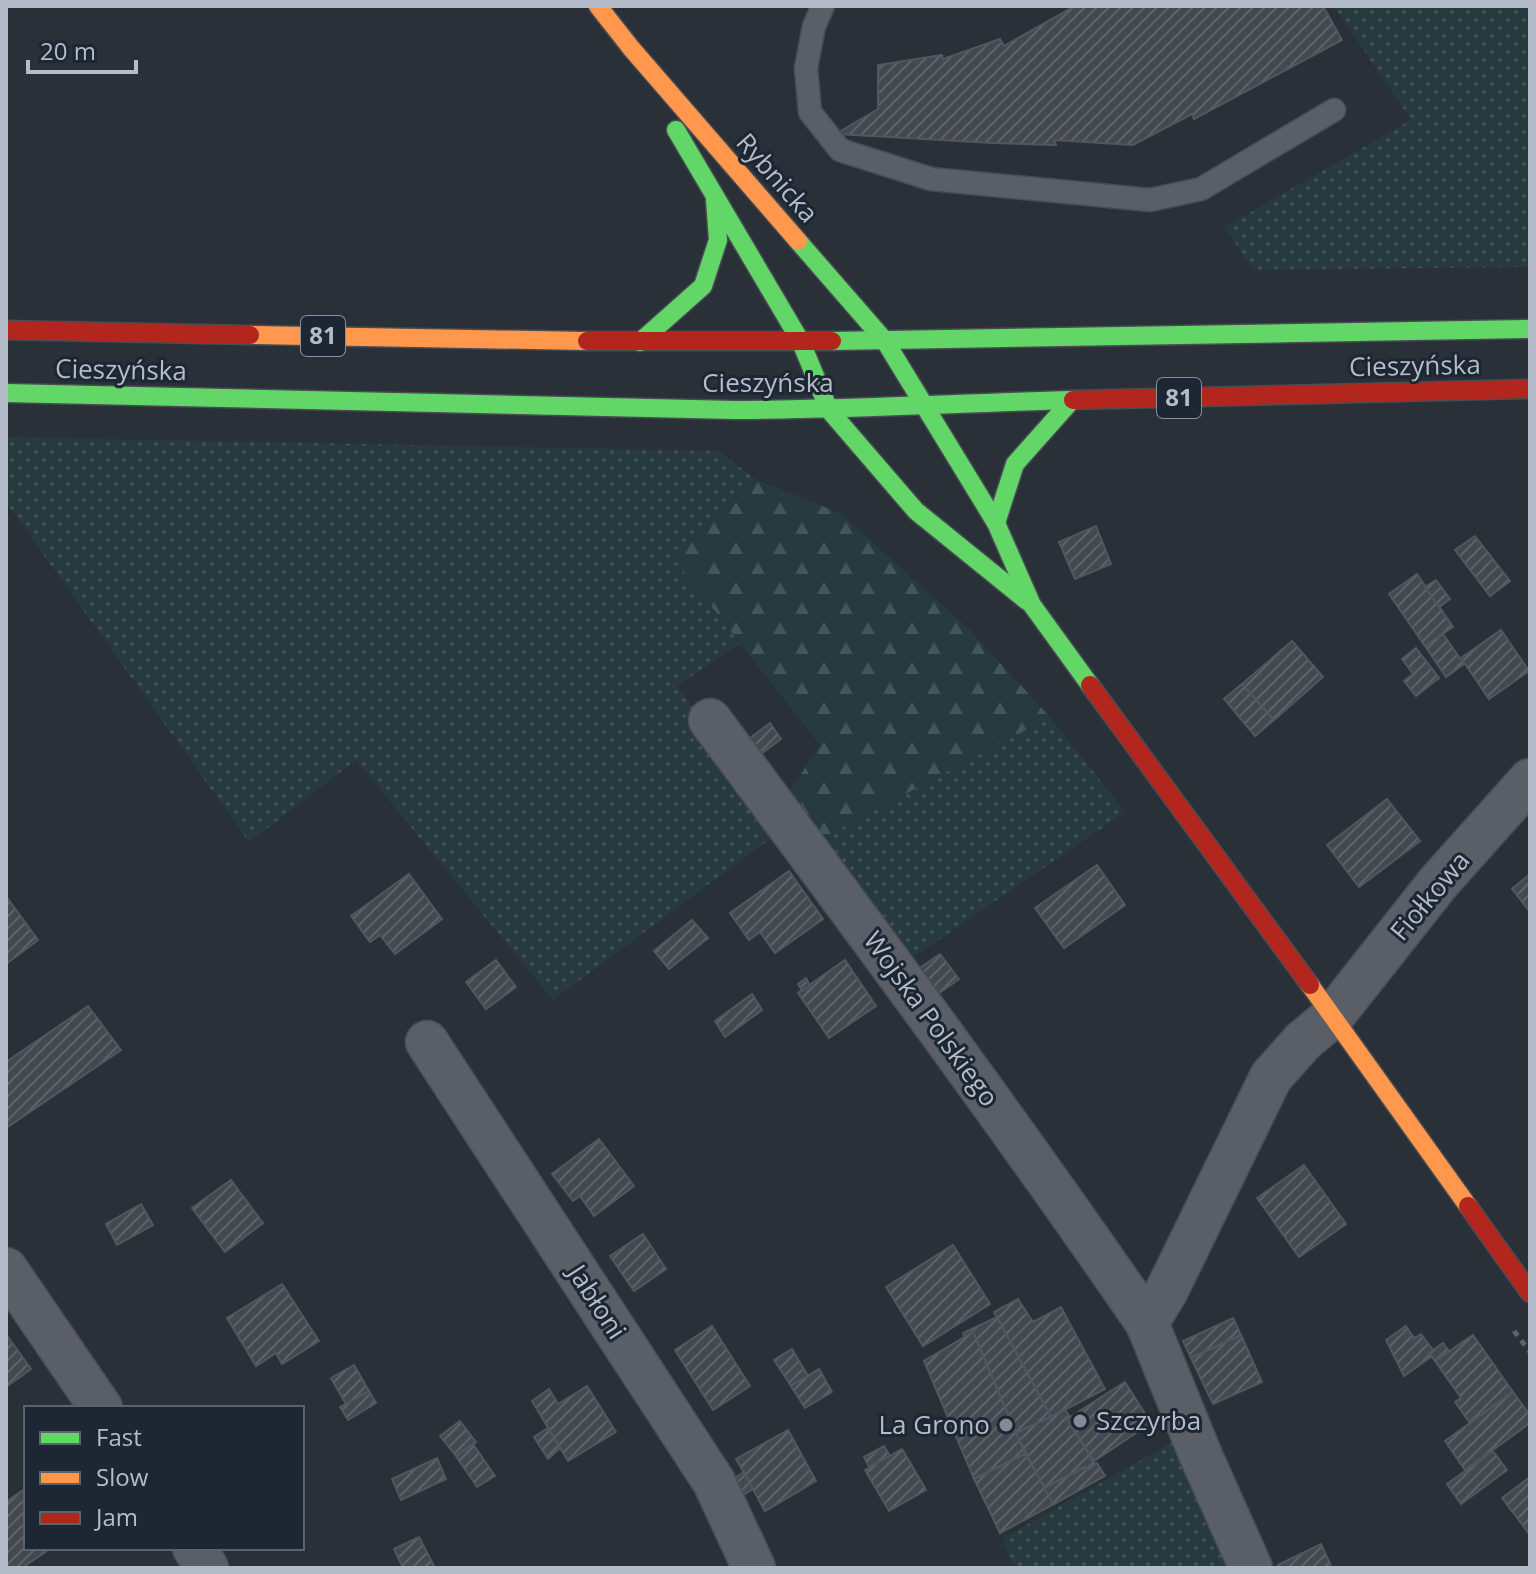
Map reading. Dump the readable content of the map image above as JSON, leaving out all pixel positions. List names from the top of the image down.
{
  "streets": {
    "main road": ["Rybnicka", "81", "Cieszyńska"],
    "street": ["Fiołkowa", "Wojska Polskiego", "Jabłoni"]
  },
  "crossings": [
    ["Rybnicka", "Cieszyńska"]
  ],
  "places": ["Szczyrba", "La Grono"],
  "legend": ["Fast", "Slow", "Jam"],
  "scale_bar": "20 m"
}
